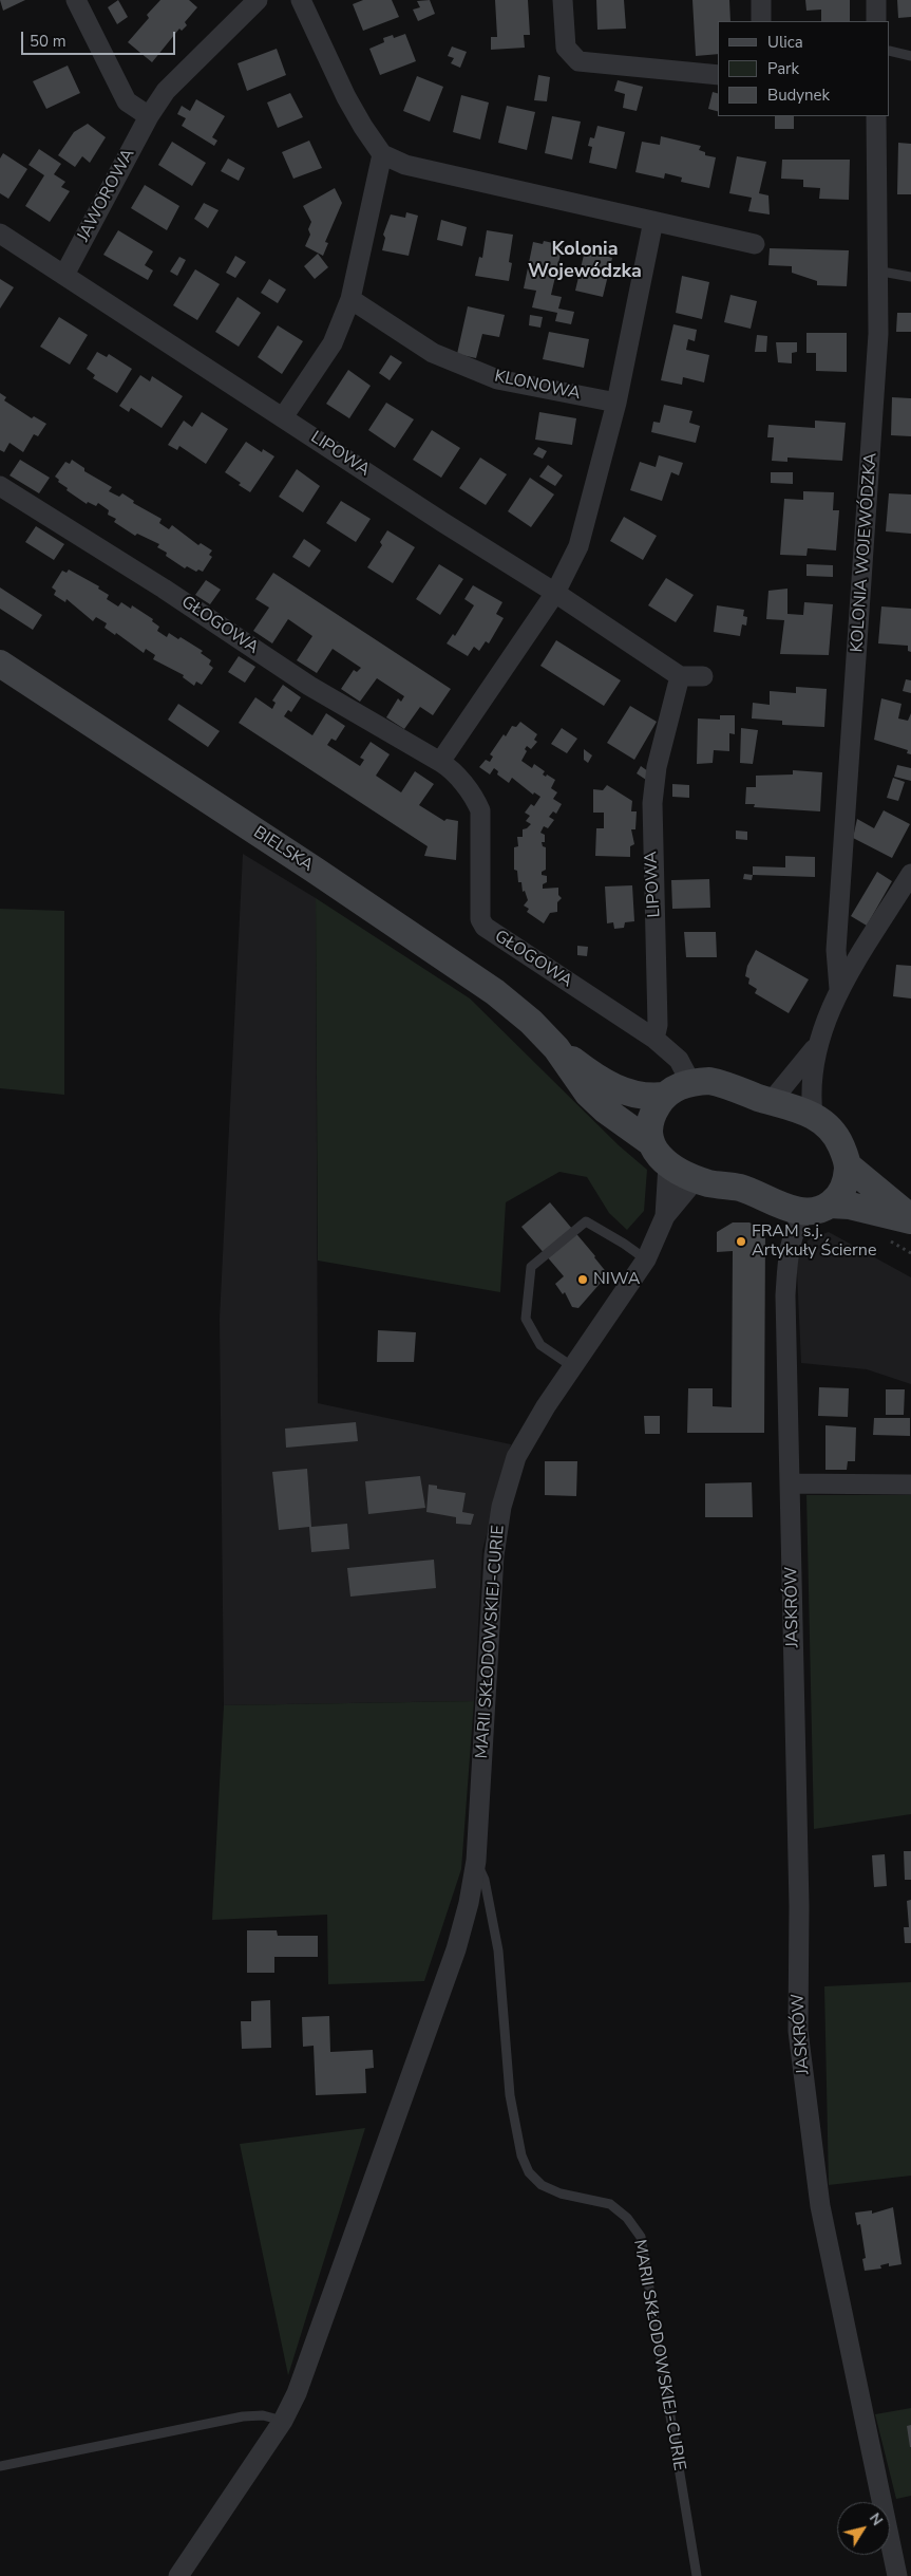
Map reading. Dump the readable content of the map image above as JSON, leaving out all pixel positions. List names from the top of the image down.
{
  "streets": {
    "main road": ["BIELSKA"],
    "street": [
      "JAWOROWA",
      "KLONOWA",
      "LIPOWA",
      "KOLONIA WOJEWÓDZKA",
      "GŁOGOWA",
      "JASKRÓW",
      "MARII SKŁODOWSKIEJ-CURIE"
    ]
  },
  "crossings": [
    ["JAWOROWA", "LIPOWA"],
    ["LIPOWA", "GŁOGOWA"],
    ["BIELSKA", "MARII SKŁODOWSKIEJ-CURIE"]
  ],
  "districts": ["Kolonia Wojewódzka"],
  "places": ["FRAM s.j. Artykuły Ścierne", "NIWA"],
  "legend": ["Ulica", "Park", "Budynek"],
  "scale_bar": "50 m",
  "north": "top right"
}
